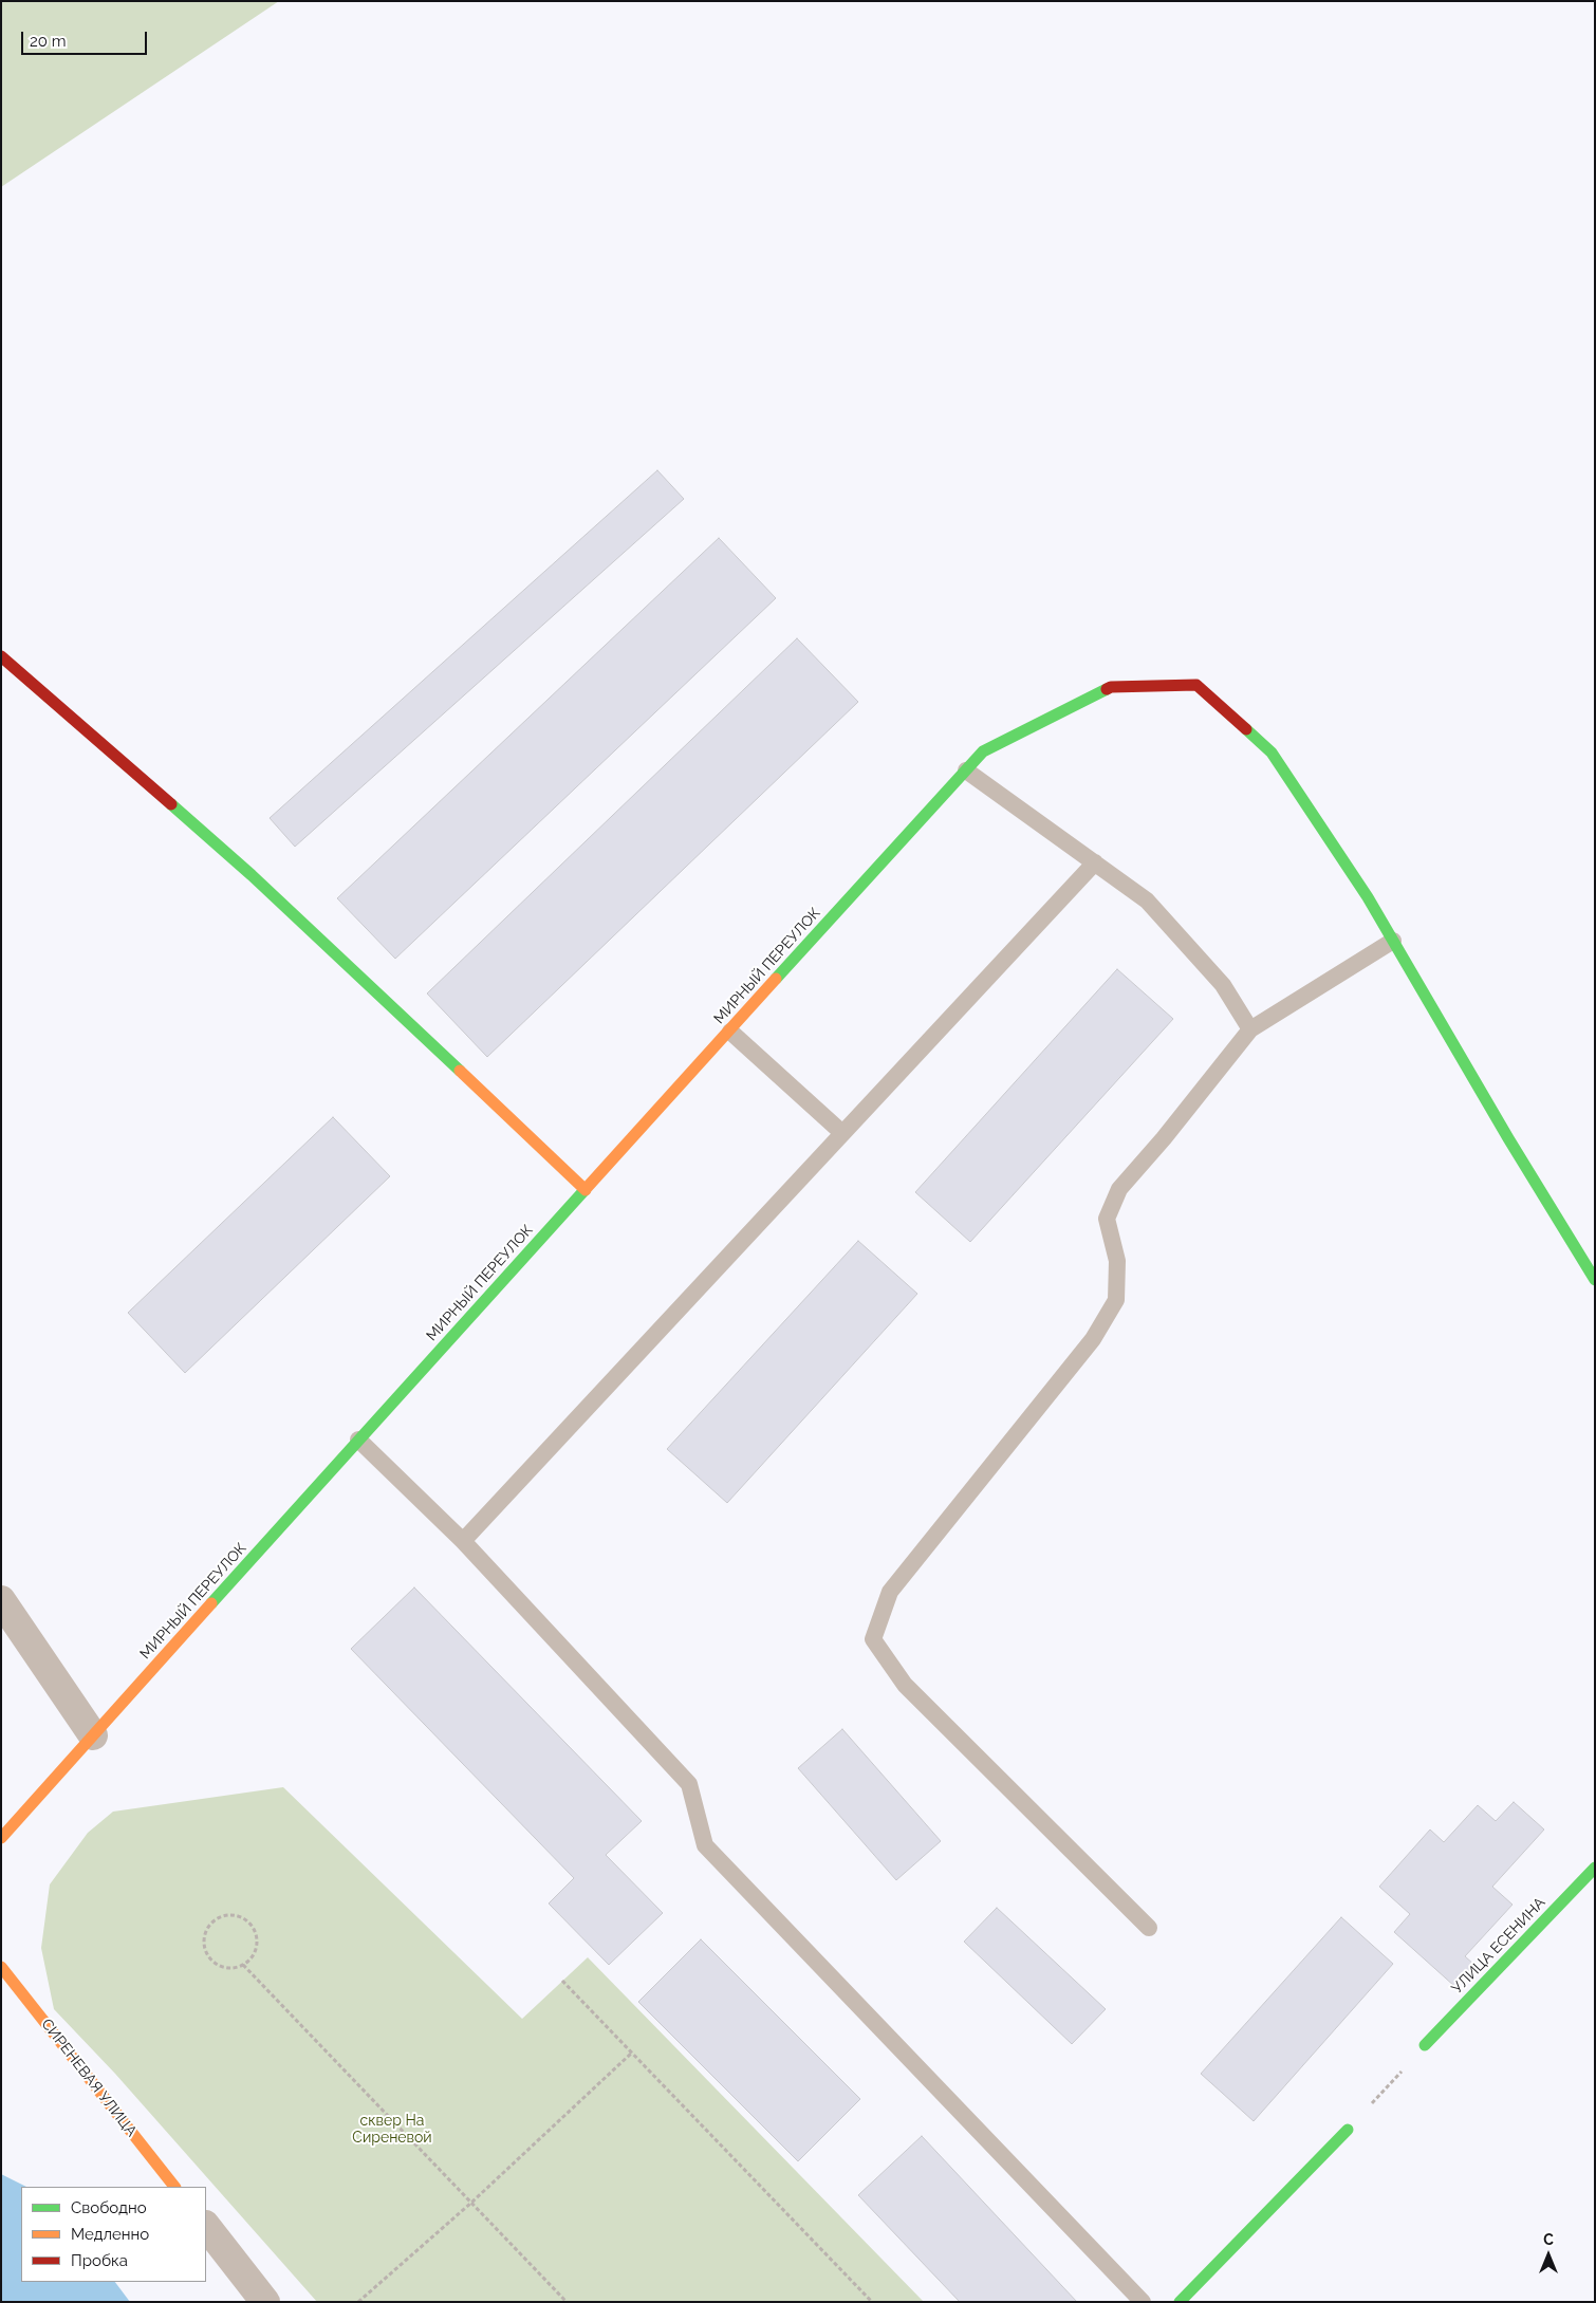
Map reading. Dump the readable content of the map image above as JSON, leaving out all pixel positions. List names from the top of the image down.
{
  "streets": {
    "street": ["МИРНЫЙ ПЕРЕУЛОК", "УЛИЦА ЕСЕНИНА", "СИРЕНЕВАЯ УЛИЦА"]
  },
  "parks": ["сквер На Сиреневой"],
  "legend": ["Свободно", "Медленно", "Пробка"],
  "scale_bar": "20 m",
  "north": "top"
}
